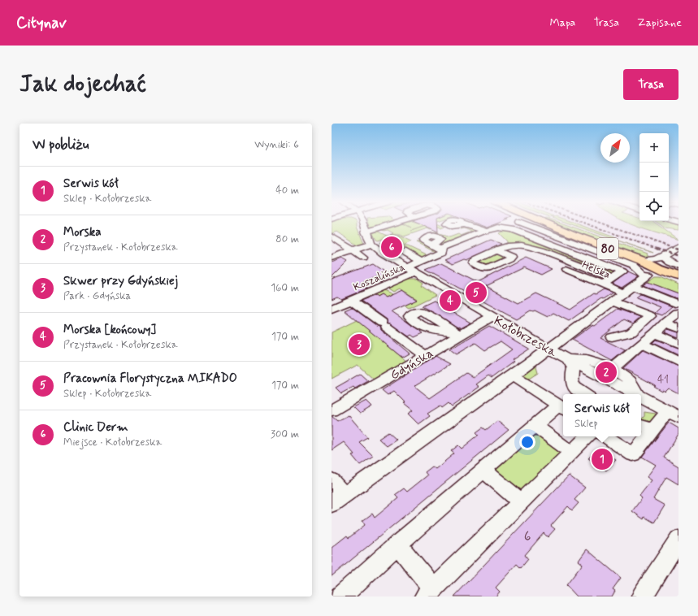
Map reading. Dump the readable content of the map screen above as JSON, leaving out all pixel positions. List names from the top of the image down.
{
  "streets": {
    "main road": ["80"],
    "street": [
      "Helska",
      "Koszalińska",
      "Kołobrzeska",
      "Gdyńska"
    ]
  },
  "crossings": [
    ["Koszalińska", "Kołobrzeska"],
    ["Kołobrzeska", "Gdyńska"]
  ],
  "house_numbers": ["41", "6"],
  "north": "top right",
  "page": {
    "header": "Citynav",
    "nav": ["Mapa", "Trasa", "Zapisane"],
    "buttons": "Trasa",
    "title": "Jak dojechać",
    "heading": ["W pobliżu", "Wyniki: 6"],
    "map_buttons": ["+", "−"],
    "list": [
      {
        "mark": "1",
        "name": "Serwis kół",
        "note": "Sklep · Kołobrzeska",
        "value": "40 m"
      },
      {
        "mark": "2",
        "name": "Morska",
        "note": "Przystanek · Kołobrzeska",
        "value": "80 m"
      },
      {
        "mark": "3",
        "name": "Skwer przy Gdyńskiej",
        "note": "Park · Gdyńska",
        "value": "160 m"
      },
      {
        "mark": "4",
        "name": "Morska [końcowy]",
        "note": "Przystanek · Kołobrzeska",
        "value": "170 m"
      },
      {
        "mark": "5",
        "name": "Pracownia Florystyczna MIKADO",
        "note": "Sklep · Kołobrzeska",
        "value": "170 m"
      },
      {
        "mark": "6",
        "name": "Clinic Derm",
        "note": "Miejsce · Kołobrzeska",
        "value": "300 m"
      }
    ],
    "pins": [
      "6",
      "5",
      "4",
      "3",
      "2",
      "1"
    ],
    "popup": ["Serwis kół", "Sklep"]
  }
}
